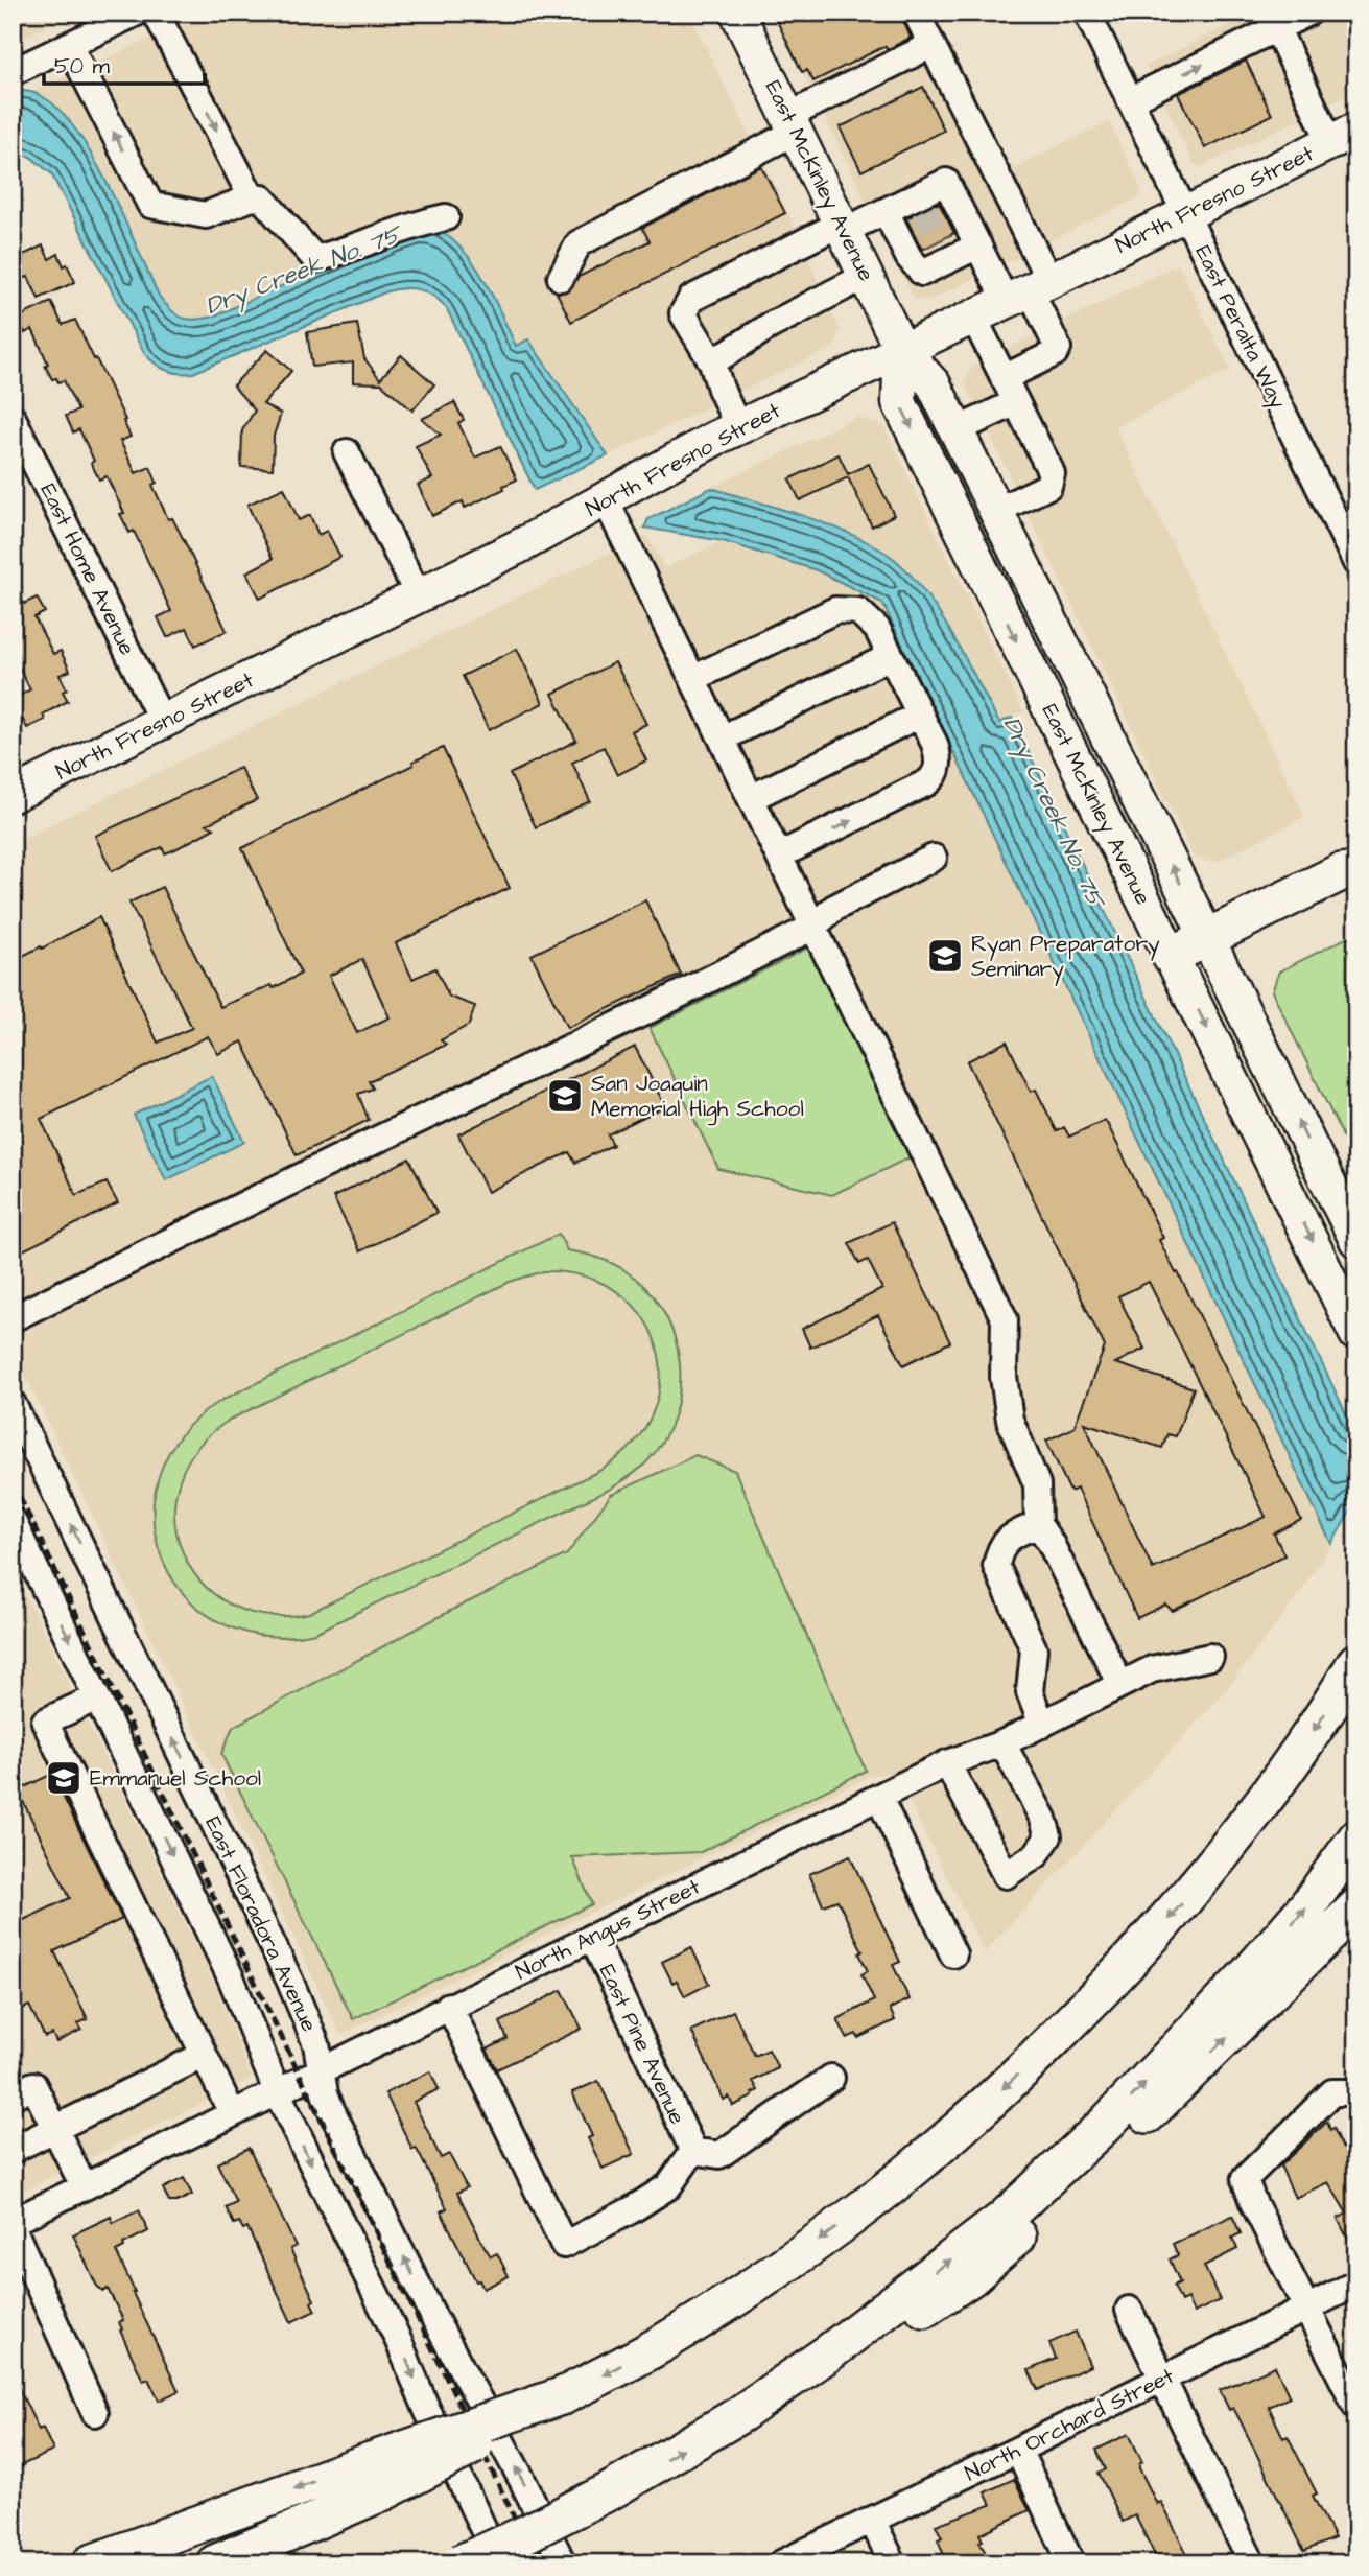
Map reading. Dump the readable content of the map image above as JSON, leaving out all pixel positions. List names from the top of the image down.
{
  "streets": {
    "main road": ["East McKinley Avenue", "North Fresno Street"],
    "street": [
      "East Peralta Way",
      "East Home Avenue",
      "East Floradora Avenue",
      "North Angus Street",
      "East Pine Avenue",
      "North Orchard Street"
    ]
  },
  "crossings": [
    ["East McKinley Avenue", "North Fresno Street"],
    ["North Fresno Street", "East Peralta Way"],
    ["North Fresno Street", "East Home Avenue"],
    ["East Floradora Avenue", "North Angus Street"],
    ["North Angus Street", "East Pine Avenue"]
  ],
  "water": ["Dry Creek No. 75"],
  "places": {
    "school or university": ["Ryan Preparatory Seminary", "San Joaquin Memorial High School", "Emmanuel School"]
  },
  "scale_bar": "50 m"
}
